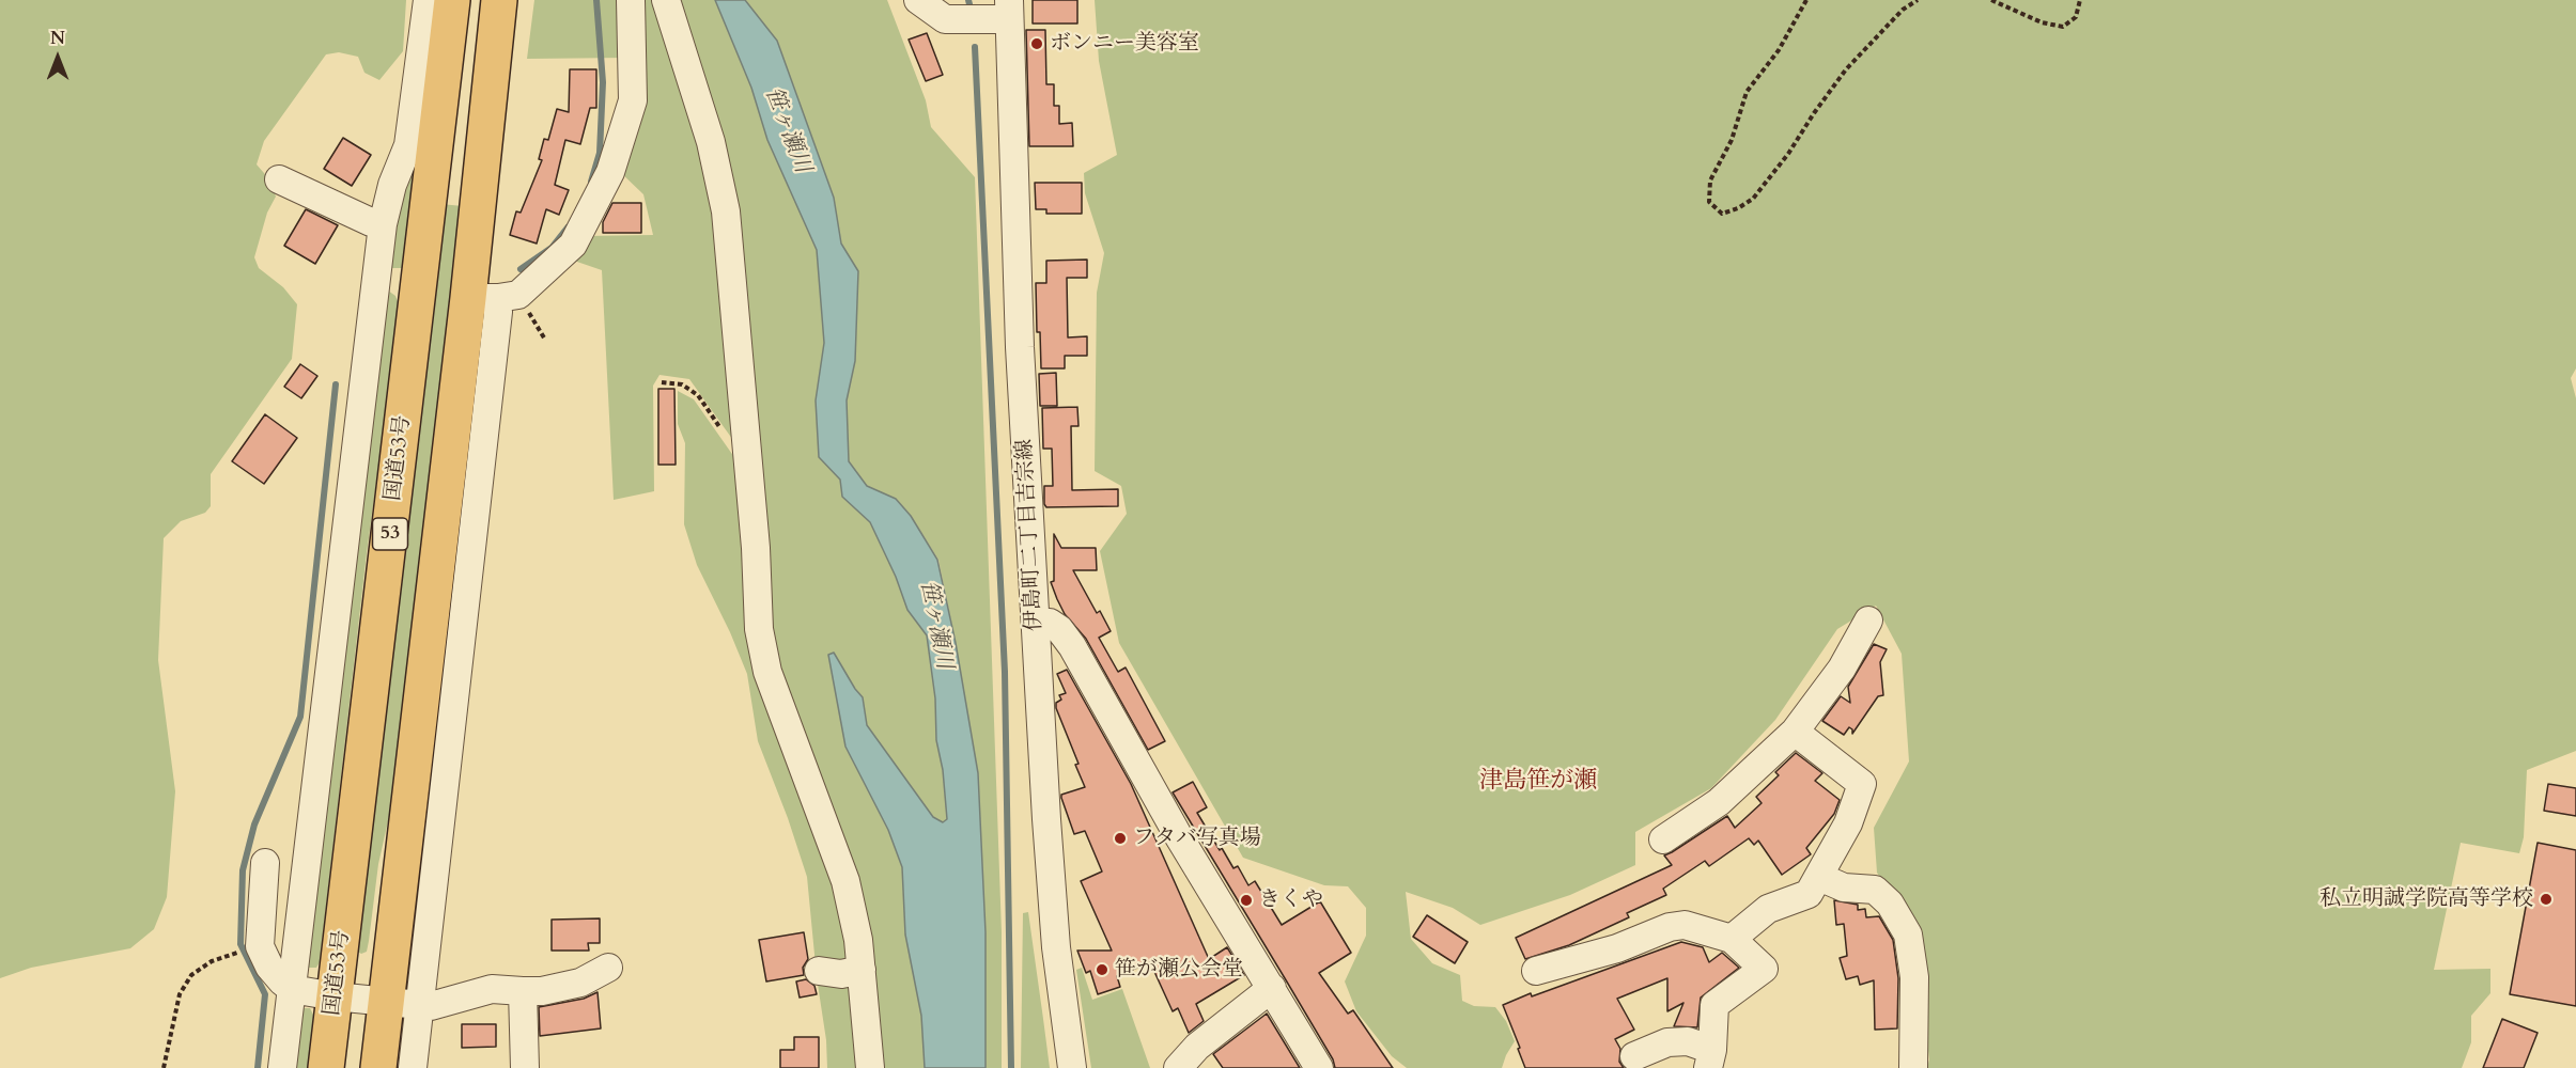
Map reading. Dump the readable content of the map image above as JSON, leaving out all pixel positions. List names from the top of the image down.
{
  "streets": {
    "highway": ["国道53号", "53"],
    "street": ["伊島町二丁目吉宗線"]
  },
  "districts": ["津島笹が瀬"],
  "water": ["笹ヶ瀬川"],
  "places": [
    "ボンニー美容室",
    "フタバ写真場",
    "私立明誠学院高等学校",
    "きくや",
    "笹が瀬公会堂"
  ],
  "north": "top"
}
